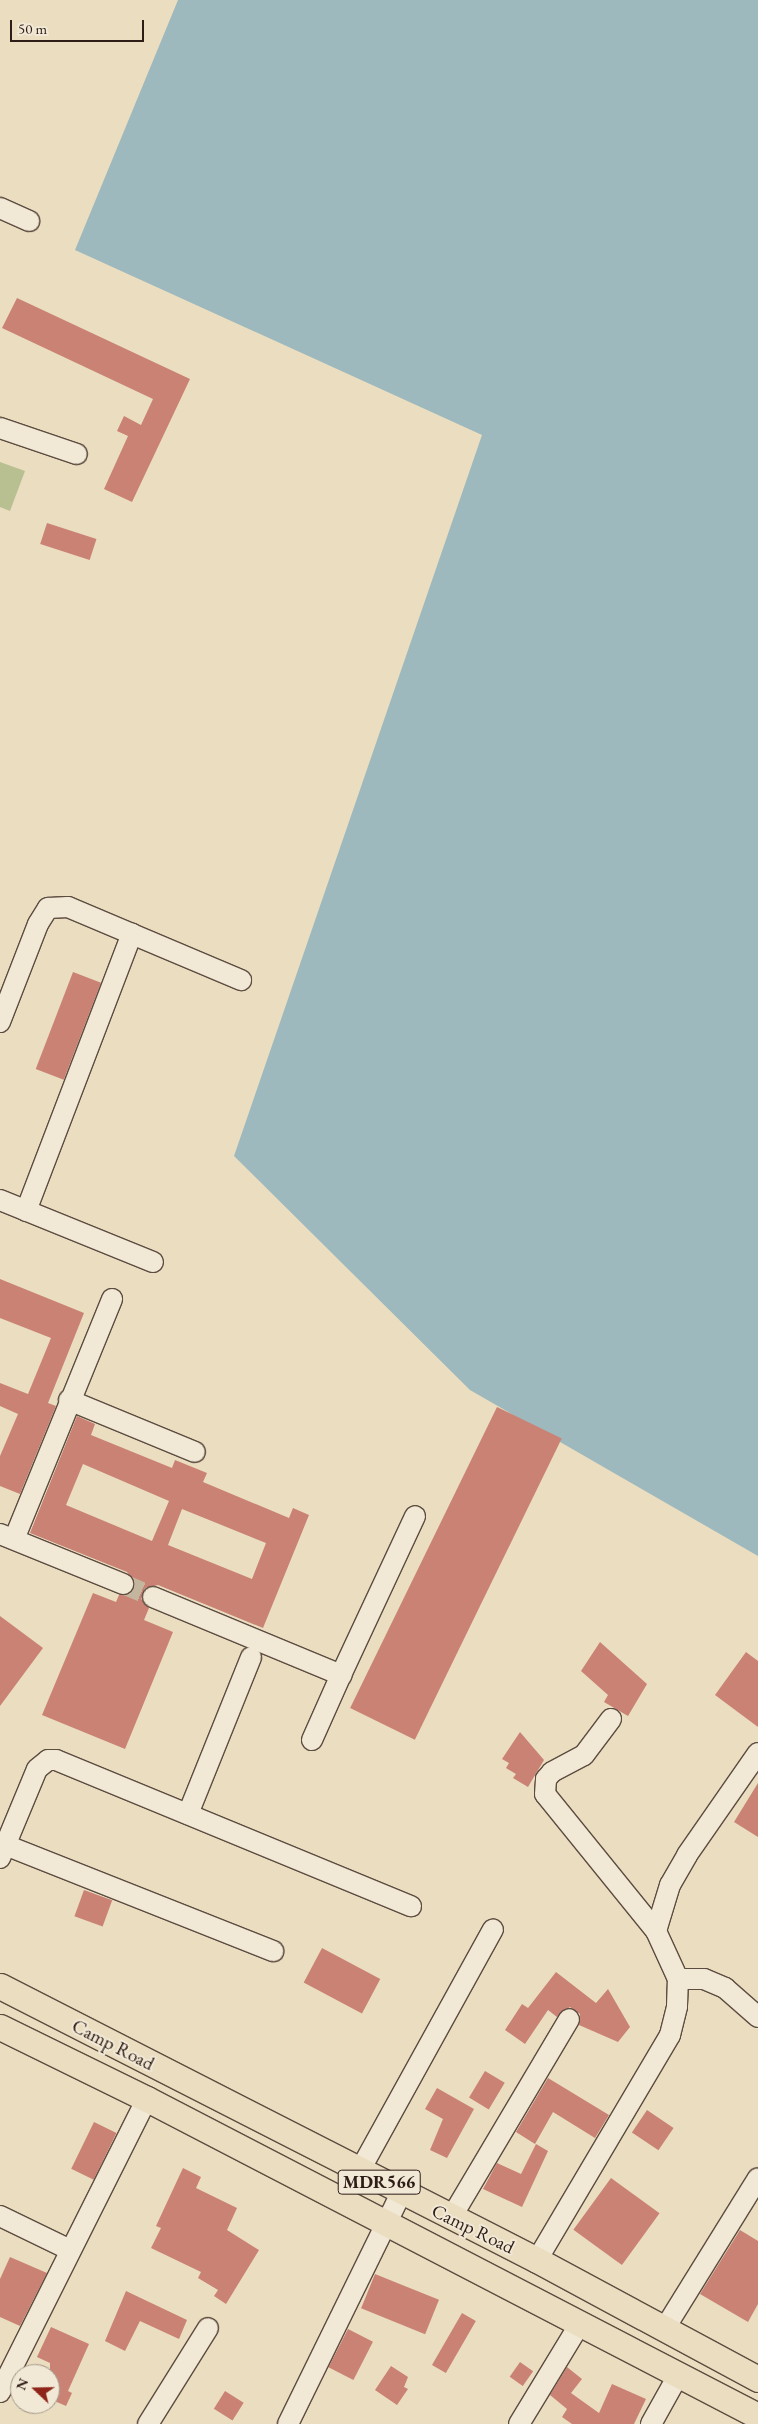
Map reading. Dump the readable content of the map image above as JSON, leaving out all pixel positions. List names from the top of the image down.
{
  "streets": {
    "main road": ["Camp Road", "MDR566"]
  },
  "scale_bar": "50 m",
  "north": "left"
}
